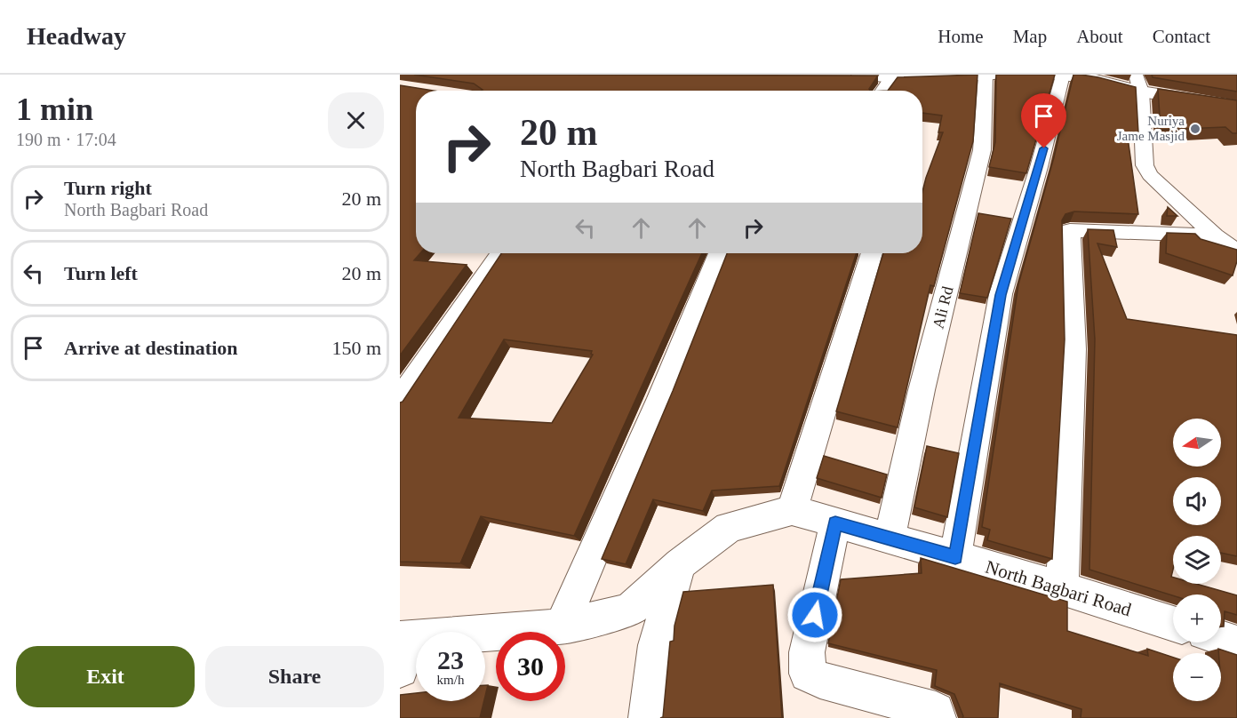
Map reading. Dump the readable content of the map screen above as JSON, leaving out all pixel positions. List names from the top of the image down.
{
  "streets": {
    "street": ["Ali Rd", "North Bagbari Road"]
  },
  "crossings": [
    ["Ali Rd", "North Bagbari Road"]
  ],
  "places": ["Nuriya Jame Masjid"],
  "north": "left",
  "page": {
    "header": "Headway",
    "nav": [
      "Home",
      "Map",
      "About",
      "Contact"
    ],
    "heading": ["1 min", "190 m · 17:04"],
    "turn": ["20 m", "North Bagbari Road"],
    "list": [
      {
        "name": "Turn right",
        "note": "North Bagbari Road",
        "value": "20 m"
      },
      {
        "name": "Turn left",
        "value": "20 m"
      },
      {
        "name": "Arrive at destination",
        "value": "150 m"
      }
    ],
    "map_buttons": ["+", "−"],
    "speed": "23 km/h",
    "limit": "30",
    "buttons": ["Exit", "Share"]
  }
}
